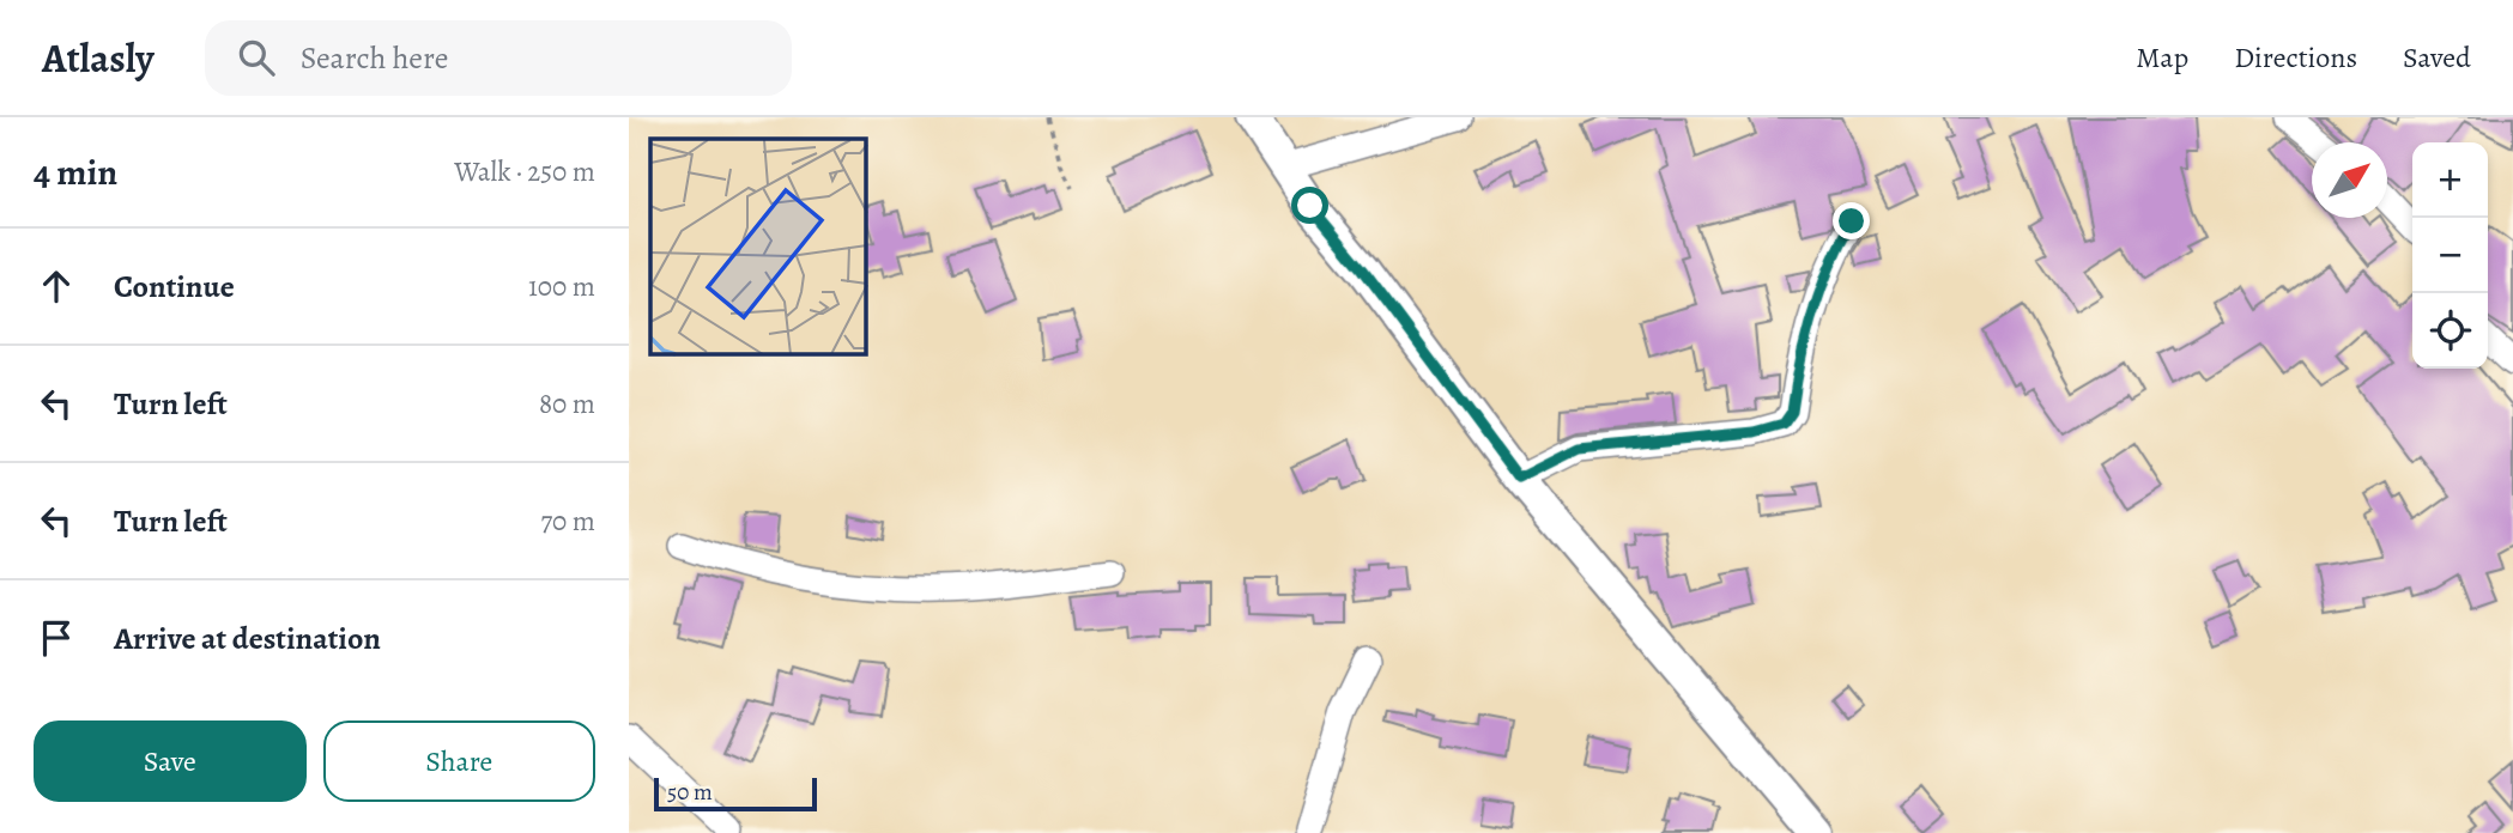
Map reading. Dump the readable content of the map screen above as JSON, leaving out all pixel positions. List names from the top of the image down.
{
  "scale_bar": "50 m",
  "north": "top right",
  "page": {
    "header": "Atlasly",
    "search": "Search here",
    "nav": ["Map", "Directions", "Saved"],
    "heading": ["4 min", "Walk · 250 m"],
    "map_buttons": ["+", "−"],
    "list": [
      ["Continue", "100 m"],
      ["Turn left", "80 m"],
      ["Turn left", "70 m"],
      "Arrive at destination"
    ],
    "buttons": ["Save", "Share"],
    "scale": "50 m"
  }
}
